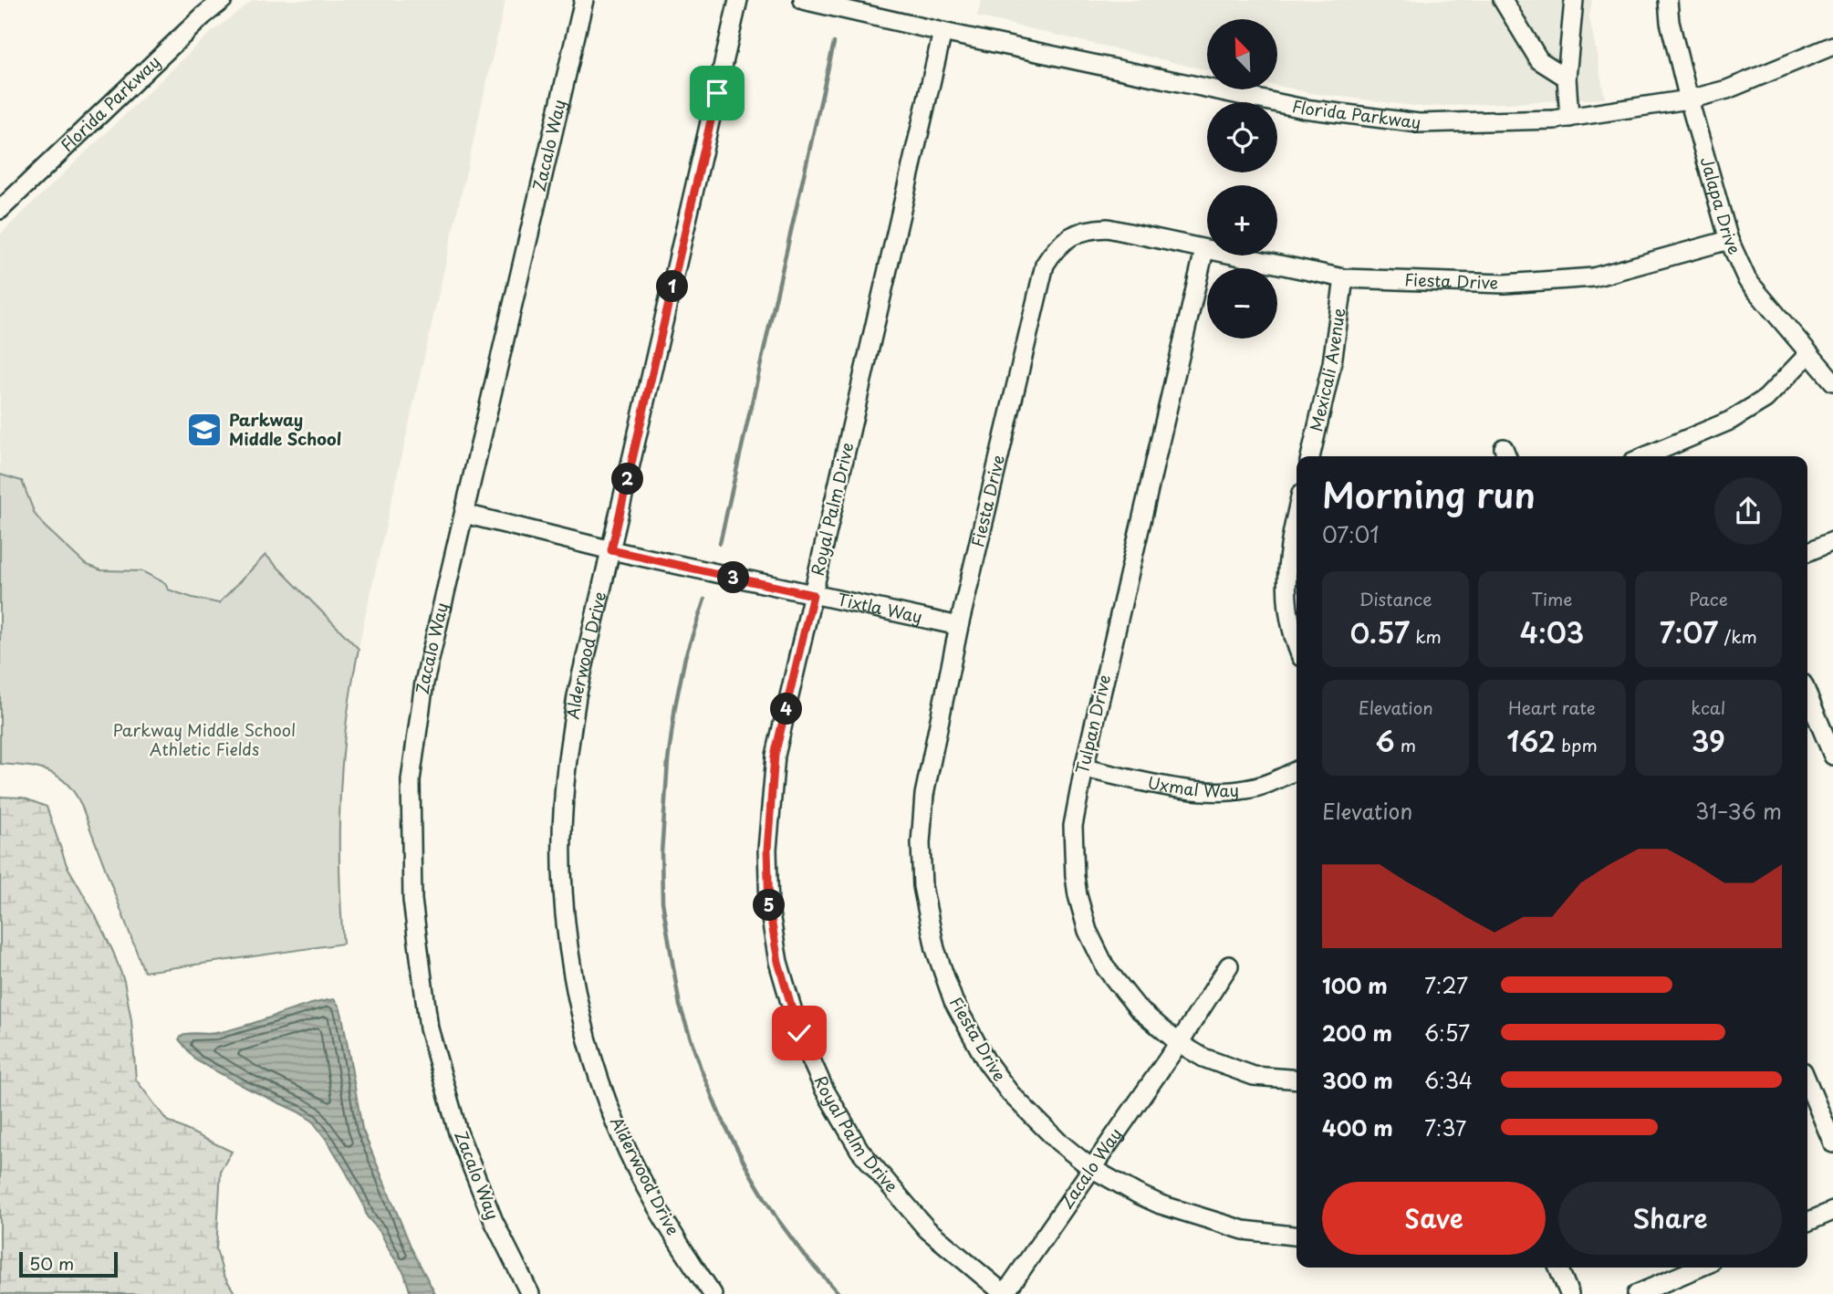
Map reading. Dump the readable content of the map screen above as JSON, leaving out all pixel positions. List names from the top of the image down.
{
  "streets": {
    "street": [
      "Florida Parkway",
      "Zacalo Way",
      "Jalapa Drive",
      "Fiesta Drive",
      "Mexicali Avenue",
      "Royal Palm Drive",
      "Tixtla Way",
      "Alderwood Drive",
      "Tulpan Drive",
      "Uxmal Way"
    ]
  },
  "crossings": [
    ["Florida Parkway", "Jalapa Drive"],
    ["Florida Parkway", "Royal Palm Drive"],
    ["Zacalo Way", "Fiesta Drive"],
    ["Zacalo Way", "Royal Palm Drive"],
    ["Zacalo Way", "Tixtla Way"],
    ["Zacalo Way", "Tulpan Drive"],
    ["Jalapa Drive", "Fiesta Drive"],
    ["Fiesta Drive", "Mexicali Avenue"],
    ["Fiesta Drive", "Tixtla Way"],
    ["Fiesta Drive", "Tulpan Drive"],
    ["Royal Palm Drive", "Tixtla Way"],
    ["Tixtla Way", "Alderwood Drive"],
    ["Tulpan Drive", "Uxmal Way"]
  ],
  "parks": ["Parkway Middle School Athletic Fields"],
  "places": {
    "school or university": ["Parkway Middle School"]
  },
  "scale_bar": "50 m",
  "north": "top left",
  "page": {
    "map_buttons": ["+", "−"],
    "pins": [
      "1",
      "2",
      "3",
      "4",
      "5"
    ],
    "heading": ["Morning run", "07:01"],
    "stats": [
      ["Distance", "0.57 km"],
      ["Time", "4:03"],
      ["Pace", "7:07 /km"],
      ["Elevation", "6 m"],
      ["Heart rate", "162 bpm"],
      ["kcal", "39"]
    ],
    "chart": ["Elevation", "31–36 m"],
    "list": [
      {
        "name": "100 m",
        "note": "7:27"
      },
      {
        "name": "200 m",
        "note": "6:57"
      },
      {
        "name": "300 m",
        "note": "6:34"
      },
      {
        "name": "400 m",
        "note": "7:37"
      }
    ],
    "buttons": ["Save", "Share"],
    "scale": "50 m"
  }
}
